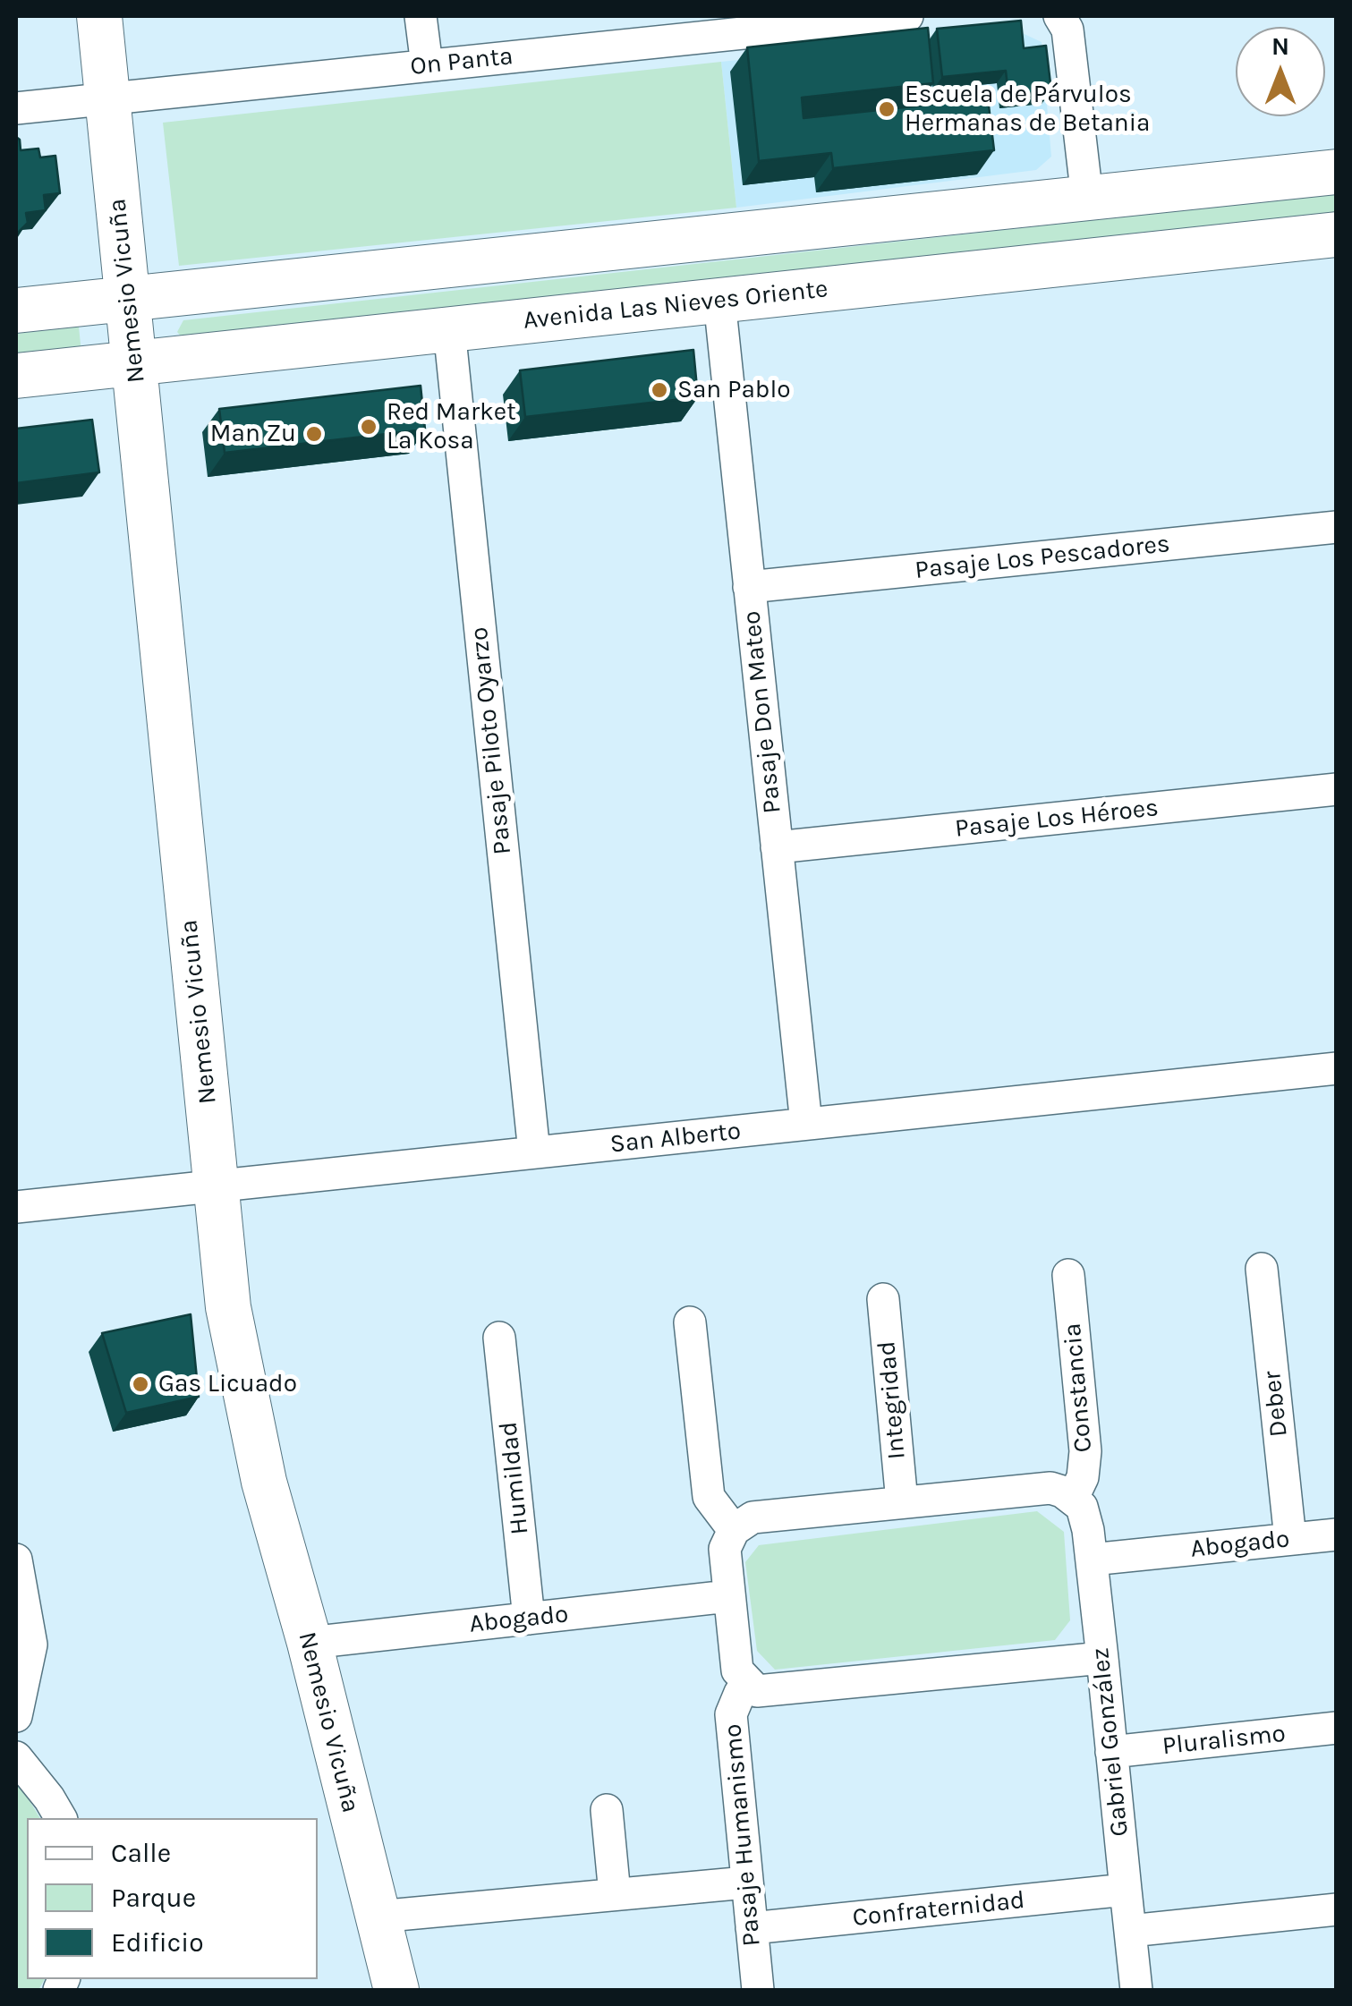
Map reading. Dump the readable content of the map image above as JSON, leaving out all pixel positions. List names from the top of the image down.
{
  "streets": {
    "street": [
      "On Panta",
      "Nemesio Vicuña",
      "Avenida Las Nieves Oriente",
      "Pasaje Los Pescadores",
      "Pasaje Don Mateo",
      "Pasaje Piloto Oyarzo",
      "Pasaje Los Héroes",
      "San Alberto",
      "Constancia",
      "Integridad",
      "Deber",
      "Humildad",
      "Abogado",
      "Pluralismo",
      "Gabriel González",
      "Pasaje Humanismo",
      "Confraternidad"
    ]
  },
  "crossings": [
    ["On Panta", "Nemesio Vicuña"],
    ["Nemesio Vicuña", "Avenida Las Nieves Oriente"],
    ["Nemesio Vicuña", "San Alberto"],
    ["Nemesio Vicuña", "Abogado"],
    ["Avenida Las Nieves Oriente", "Pasaje Don Mateo"],
    ["Avenida Las Nieves Oriente", "Pasaje Piloto Oyarzo"],
    ["Pasaje Los Pescadores", "Pasaje Don Mateo"],
    ["Pasaje Don Mateo", "Pasaje Los Héroes"],
    ["Pasaje Don Mateo", "San Alberto"],
    ["Pasaje Piloto Oyarzo", "San Alberto"],
    ["Constancia", "Gabriel González"],
    ["Deber", "Abogado"],
    ["Humildad", "Abogado"],
    ["Abogado", "Gabriel González"],
    ["Pluralismo", "Gabriel González"],
    ["Gabriel González", "Confraternidad"],
    ["Pasaje Humanismo", "Confraternidad"]
  ],
  "places": [
    "Escuela de Párvulos Hermanas de Betania",
    "San Pablo",
    "Red Market La Kosa",
    "Man Zu",
    "Gas Licuado"
  ],
  "legend": ["Calle", "Parque", "Edificio"],
  "north": "top"
}
